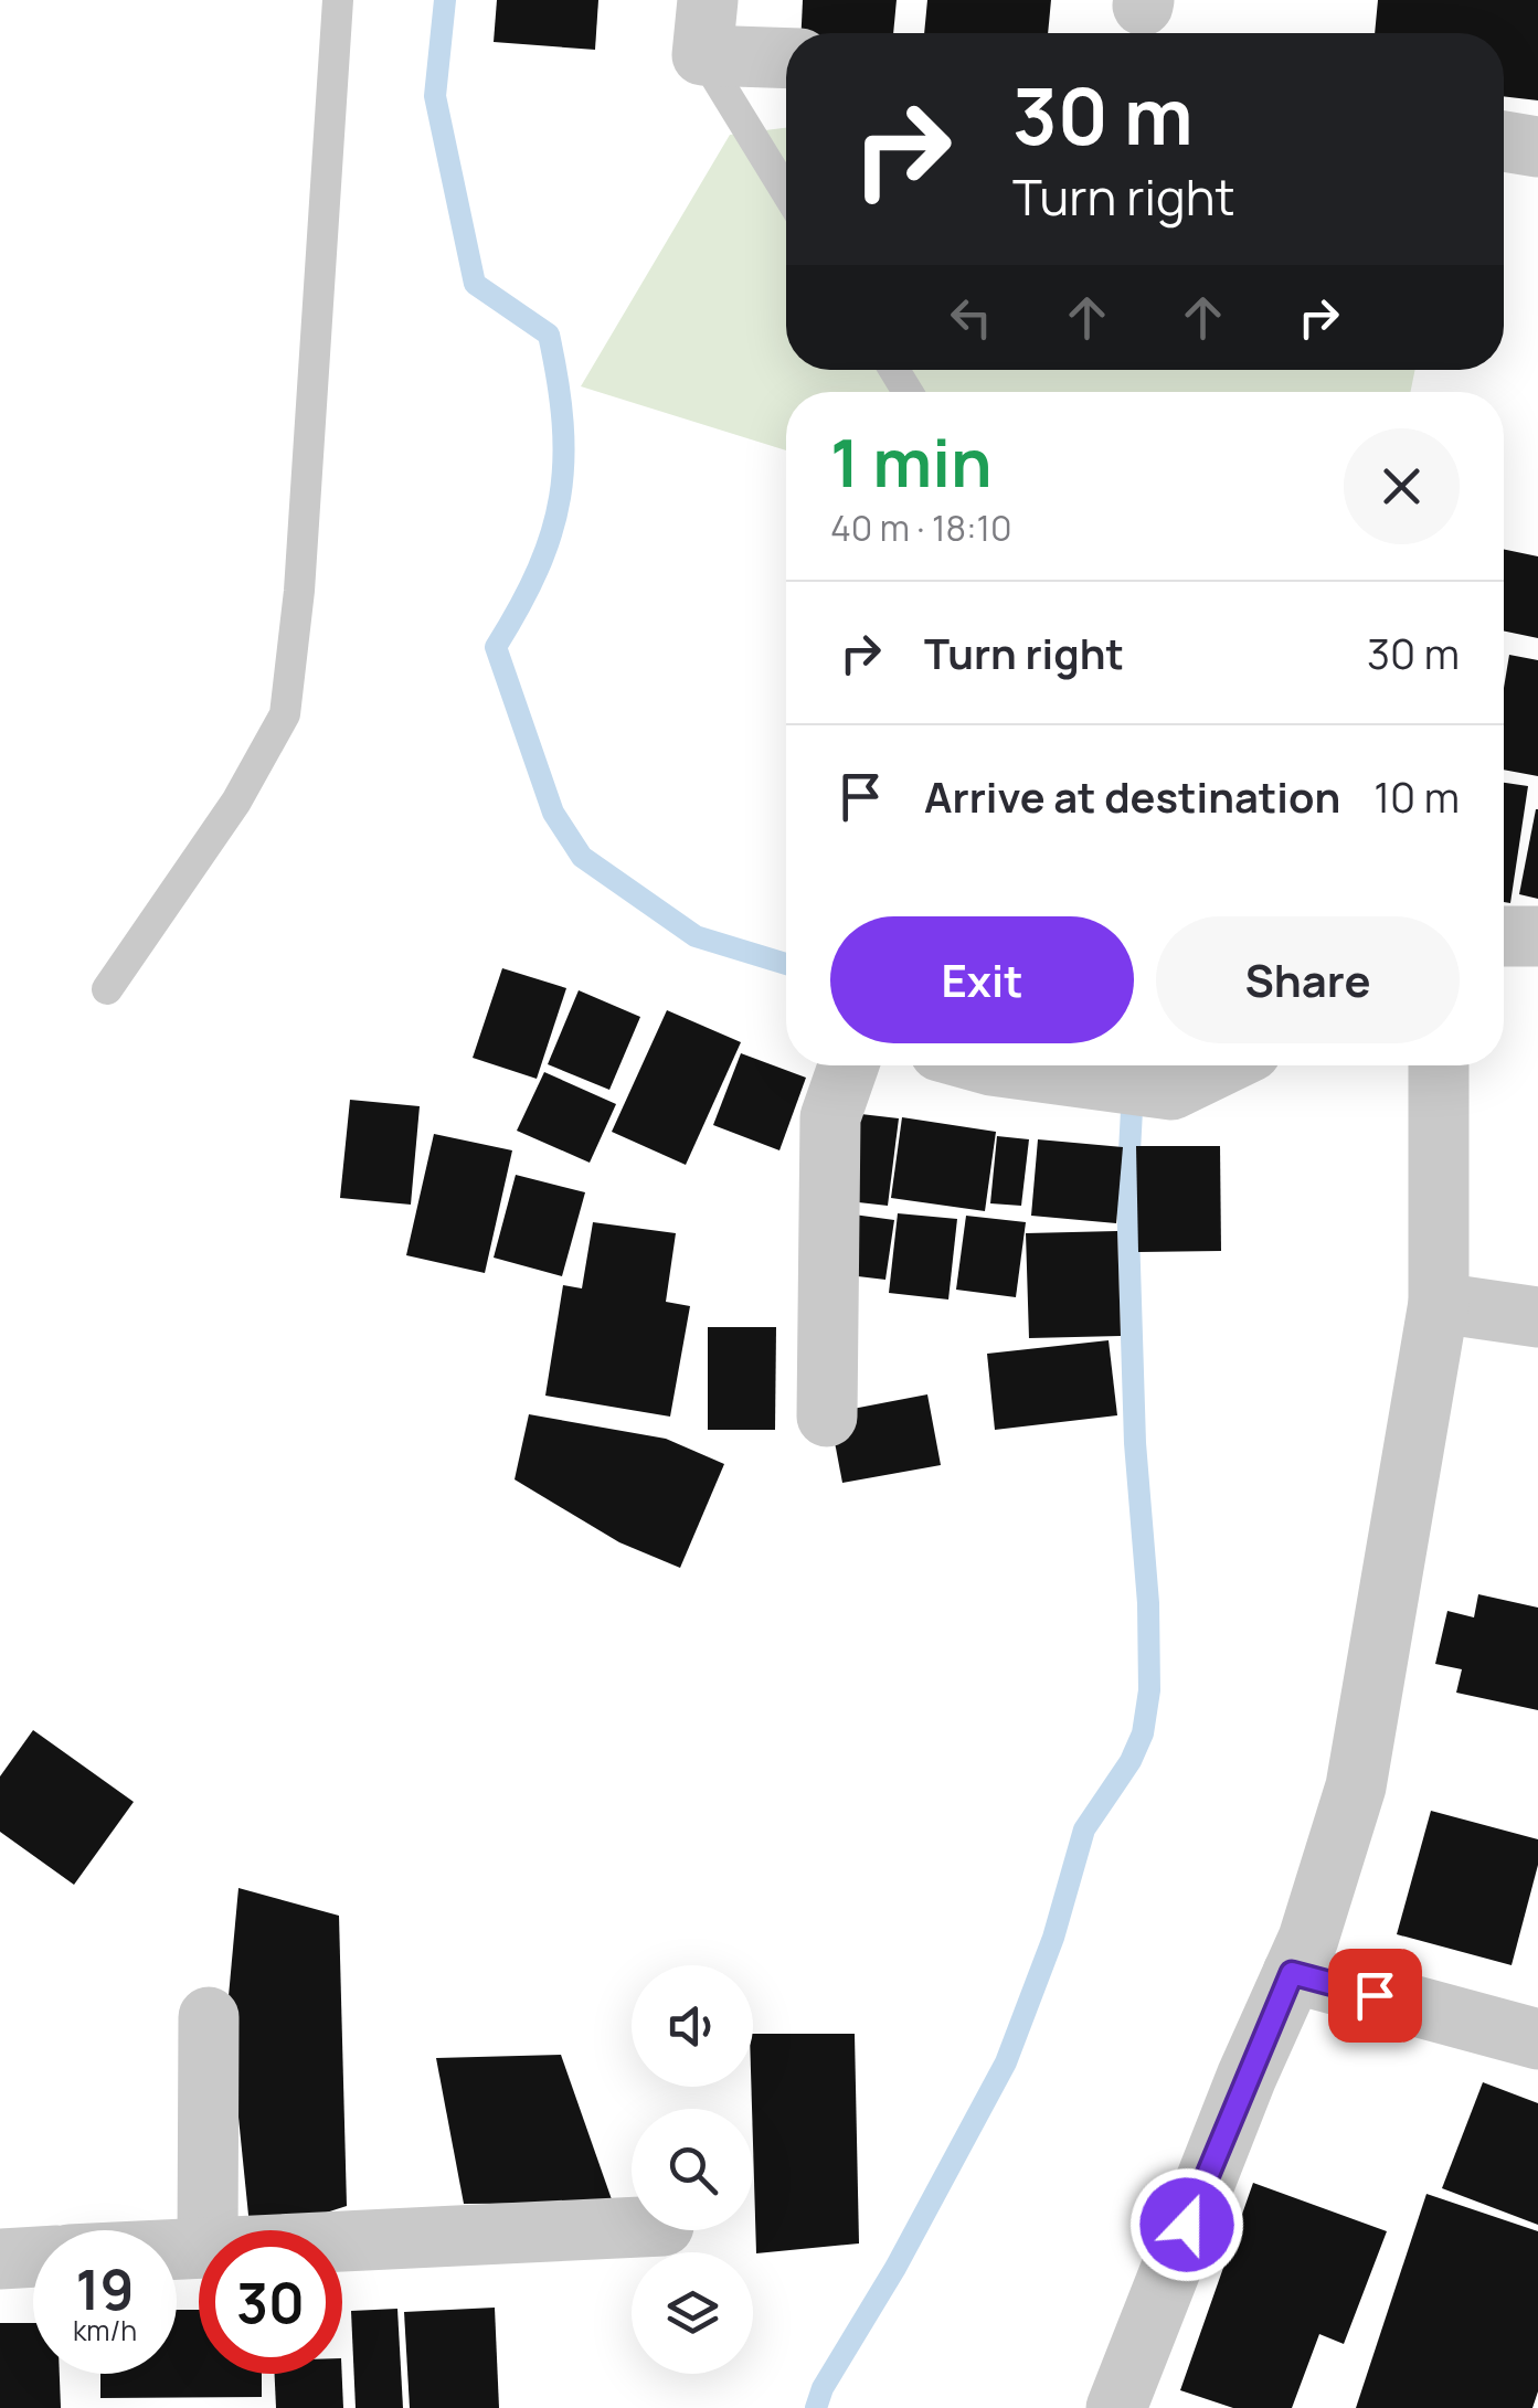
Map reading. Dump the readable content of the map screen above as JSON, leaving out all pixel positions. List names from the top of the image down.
{
  "page": {
    "turn": ["30 m", "Turn right"],
    "heading": ["1 min", "40 m · 18:10"],
    "list": [
      {
        "name": "Turn right",
        "value": "30 m"
      },
      {
        "name": "Arrive at destination",
        "value": "10 m"
      }
    ],
    "buttons": ["Exit", "Share"],
    "speed": "19 km/h",
    "limit": "30"
  }
}
